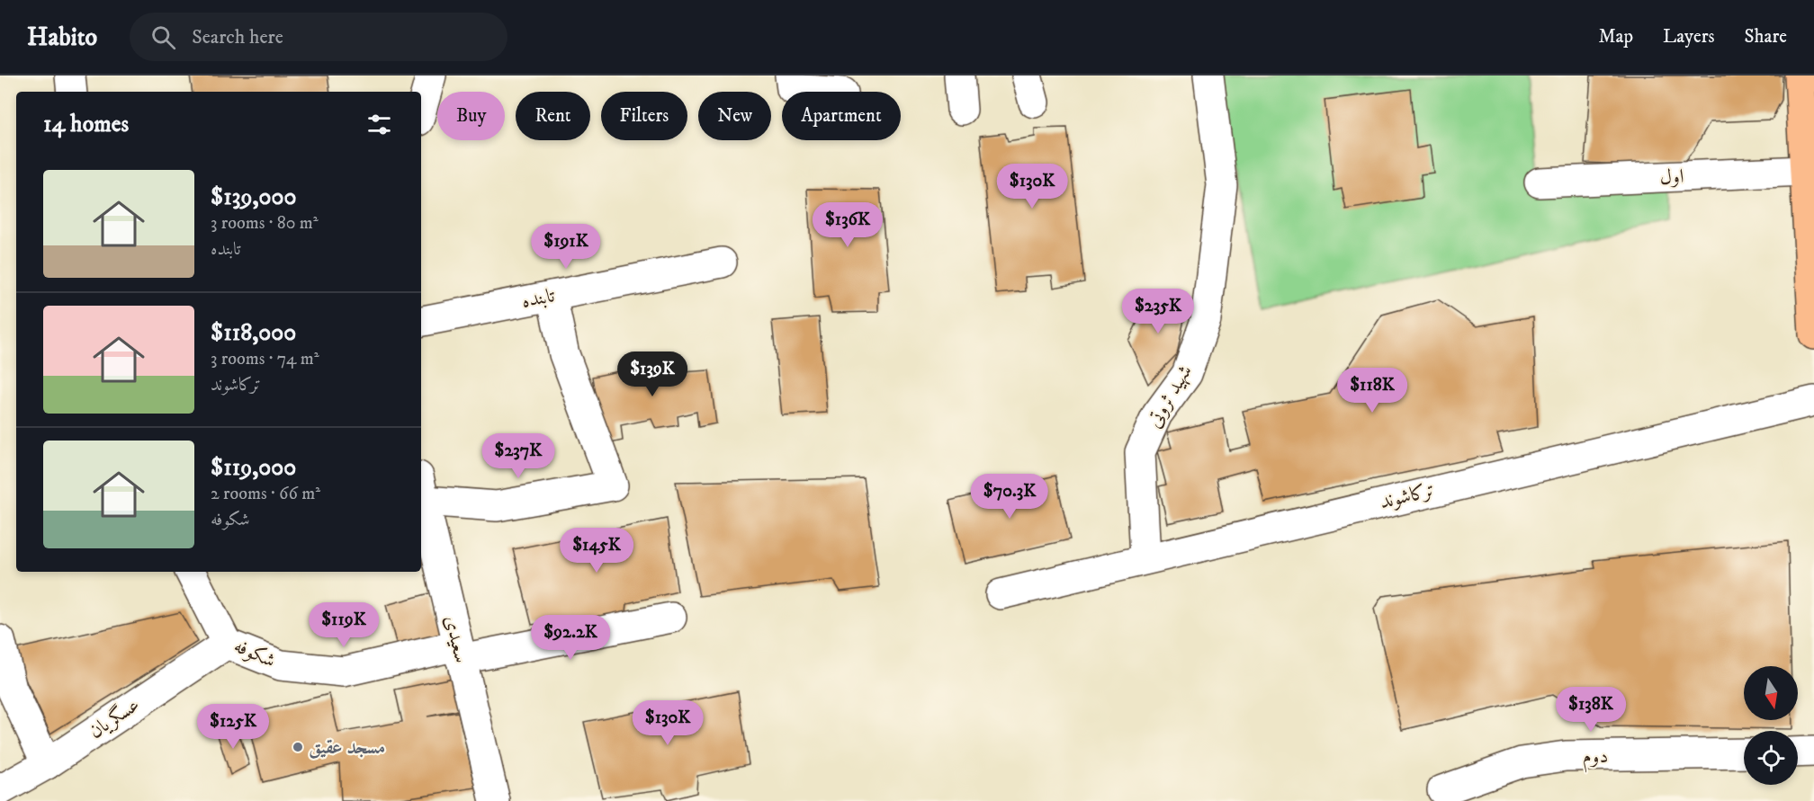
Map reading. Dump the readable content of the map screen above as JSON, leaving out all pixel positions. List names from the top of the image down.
{
  "streets": {
    "street": [
      "اول",
      "تابنده",
      "شهید ثروتی",
      "ترکاشوند",
      "سعیدی",
      "شکوفه",
      "عسگریان",
      "دوم"
    ]
  },
  "crossings": [
    ["شهید ثروتی", "ترکاشوند"],
    ["سعیدی", "شکوفه"],
    ["شکوفه", "عسگریان"]
  ],
  "places": ["مسجد عقیق"],
  "north": "bottom",
  "page": {
    "header": "Habito",
    "search": "Search here",
    "nav": ["Map", "Layers", "Share"],
    "chip": [
      "Buy",
      "Rent",
      "Filters",
      "New",
      "Apartment"
    ],
    "heading": "14 homes",
    "list": [
      {
        "name": "$139,000",
        "note": "3 rooms · 80 m² · تابنده"
      },
      {
        "name": "$118,000",
        "note": "3 rooms · 74 m² · ترکاشوند"
      },
      {
        "name": "$119,000",
        "note": "2 rooms · 66 m² · شکوفه"
      }
    ],
    "price": [
      "$130K",
      "$136K",
      "$191K",
      "$235K",
      "$139K",
      "$118K",
      "$237K",
      "$70.3K",
      "$145K",
      "$119K",
      "$92.2K",
      "$138K",
      "$130K",
      "$125K"
    ]
  }
}
